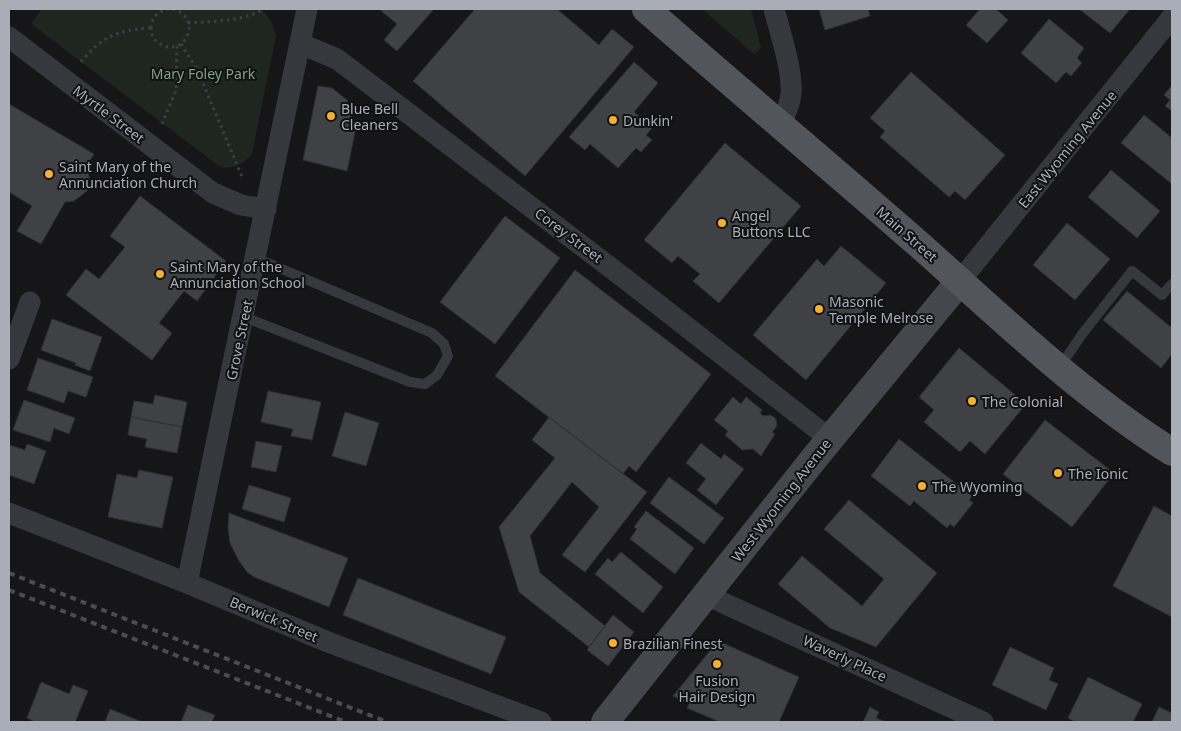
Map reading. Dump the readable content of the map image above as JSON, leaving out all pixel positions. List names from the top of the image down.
{
  "streets": {
    "main road": ["Main Street", "West Wyoming Avenue"],
    "street": [
      "Myrtle Street",
      "East Wyoming Avenue",
      "Corey Street",
      "Grove Street",
      "Berwick Street",
      "Waverly Place"
    ]
  },
  "crossings": [
    ["Myrtle Street", "Grove Street"],
    ["East Wyoming Avenue", "Main Street"],
    ["East Wyoming Avenue", "West Wyoming Avenue"],
    ["Main Street", "West Wyoming Avenue"],
    ["Corey Street", "Grove Street"],
    ["Corey Street", "West Wyoming Avenue"],
    ["Grove Street", "Berwick Street"],
    ["West Wyoming Avenue", "Waverly Place"]
  ],
  "parks": ["Mary Foley Park"],
  "places": [
    "Blue Bell Cleaners",
    "Dunkin'",
    "Saint Mary of the Annunciation Church",
    "Angel Buttons LLC",
    "Saint Mary of the Annunciation School",
    "Masonic Temple Melrose",
    "The Colonial",
    "The Ionic",
    "The Wyoming",
    "Brazilian Finest",
    "Fusion Hair Design"
  ]
}
